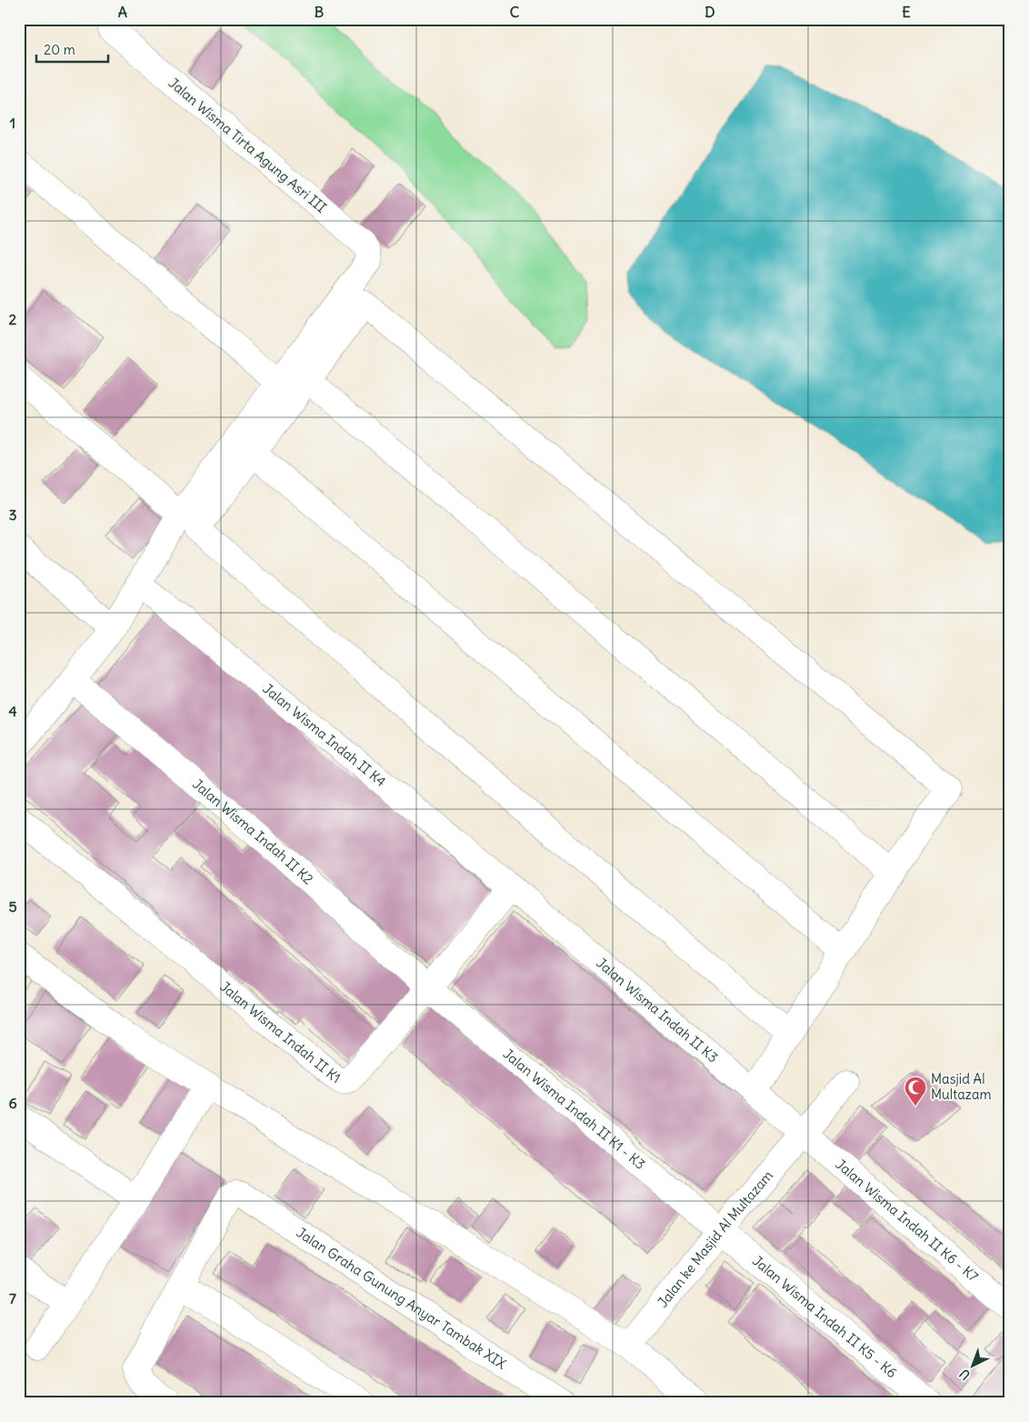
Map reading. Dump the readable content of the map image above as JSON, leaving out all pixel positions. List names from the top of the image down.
{
  "streets": {
    "street": [
      "Jalan Wisma Tirta Agung Asri III",
      "Jalan Wisma Indah II K4",
      "Jalan Wisma Indah II K2",
      "Jalan Wisma Indah II K3",
      "Jalan Wisma Indah II K1",
      "Jalan Wisma Indah II K1 - K3",
      "Jalan Wisma Indah II K6 - K7",
      "Jalan ke Masjid Al Multazam",
      "Jalan Graha Gunung Anyar Tambak XIX",
      "Jalan Wisma Indah II K5 - K6"
    ]
  },
  "crossings": [
    ["Jalan Wisma Indah II K4", "Jalan Wisma Indah II K3"],
    ["Jalan Wisma Indah II K4", "Jalan Wisma Indah II K1"],
    ["Jalan Wisma Indah II K2", "Jalan Wisma Indah II K1"],
    ["Jalan Wisma Indah II K2", "Jalan Wisma Indah II K1 - K3"],
    ["Jalan Wisma Indah II K3", "Jalan Wisma Indah II K1"],
    ["Jalan Wisma Indah II K3", "Jalan Wisma Indah II K6 - K7"],
    ["Jalan Wisma Indah II K3", "Jalan ke Masjid Al Multazam"],
    ["Jalan Wisma Indah II K1", "Jalan Wisma Indah II K1 - K3"],
    ["Jalan Wisma Indah II K1 - K3", "Jalan ke Masjid Al Multazam"],
    ["Jalan Wisma Indah II K1 - K3", "Jalan Wisma Indah II K5 - K6"],
    ["Jalan Wisma Indah II K6 - K7", "Jalan ke Masjid Al Multazam"],
    ["Jalan ke Masjid Al Multazam", "Jalan Wisma Indah II K5 - K6"]
  ],
  "places": {
    "mosque": ["Masjid Al Multazam"]
  },
  "scale_bar": "20 m",
  "north": "bottom left",
  "grid": {
    "columns": [
      "A",
      "B",
      "C",
      "D",
      "E"
    ],
    "rows": [
      "1",
      "2",
      "3",
      "4",
      "5",
      "6",
      "7"
    ]
  }
}
